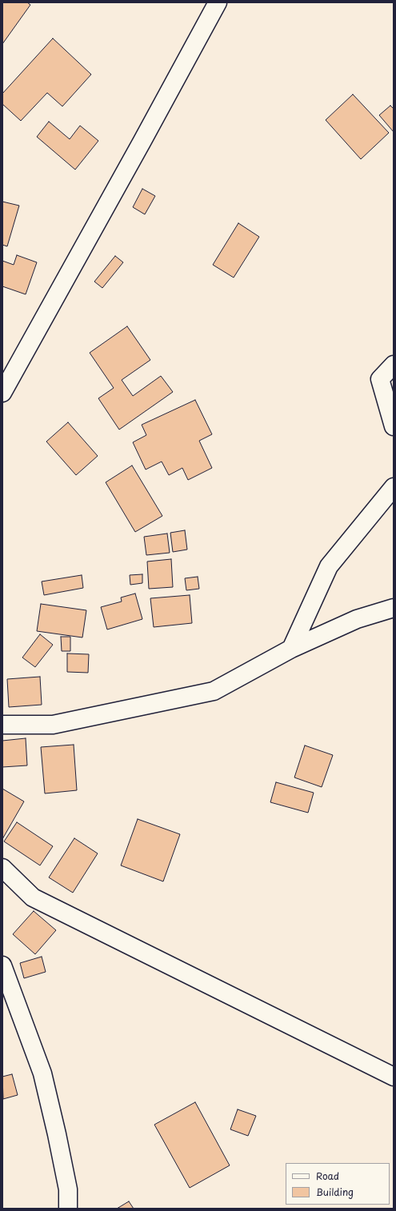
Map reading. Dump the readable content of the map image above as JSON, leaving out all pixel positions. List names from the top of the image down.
{
  "legend": ["Road", "Building"]
}
